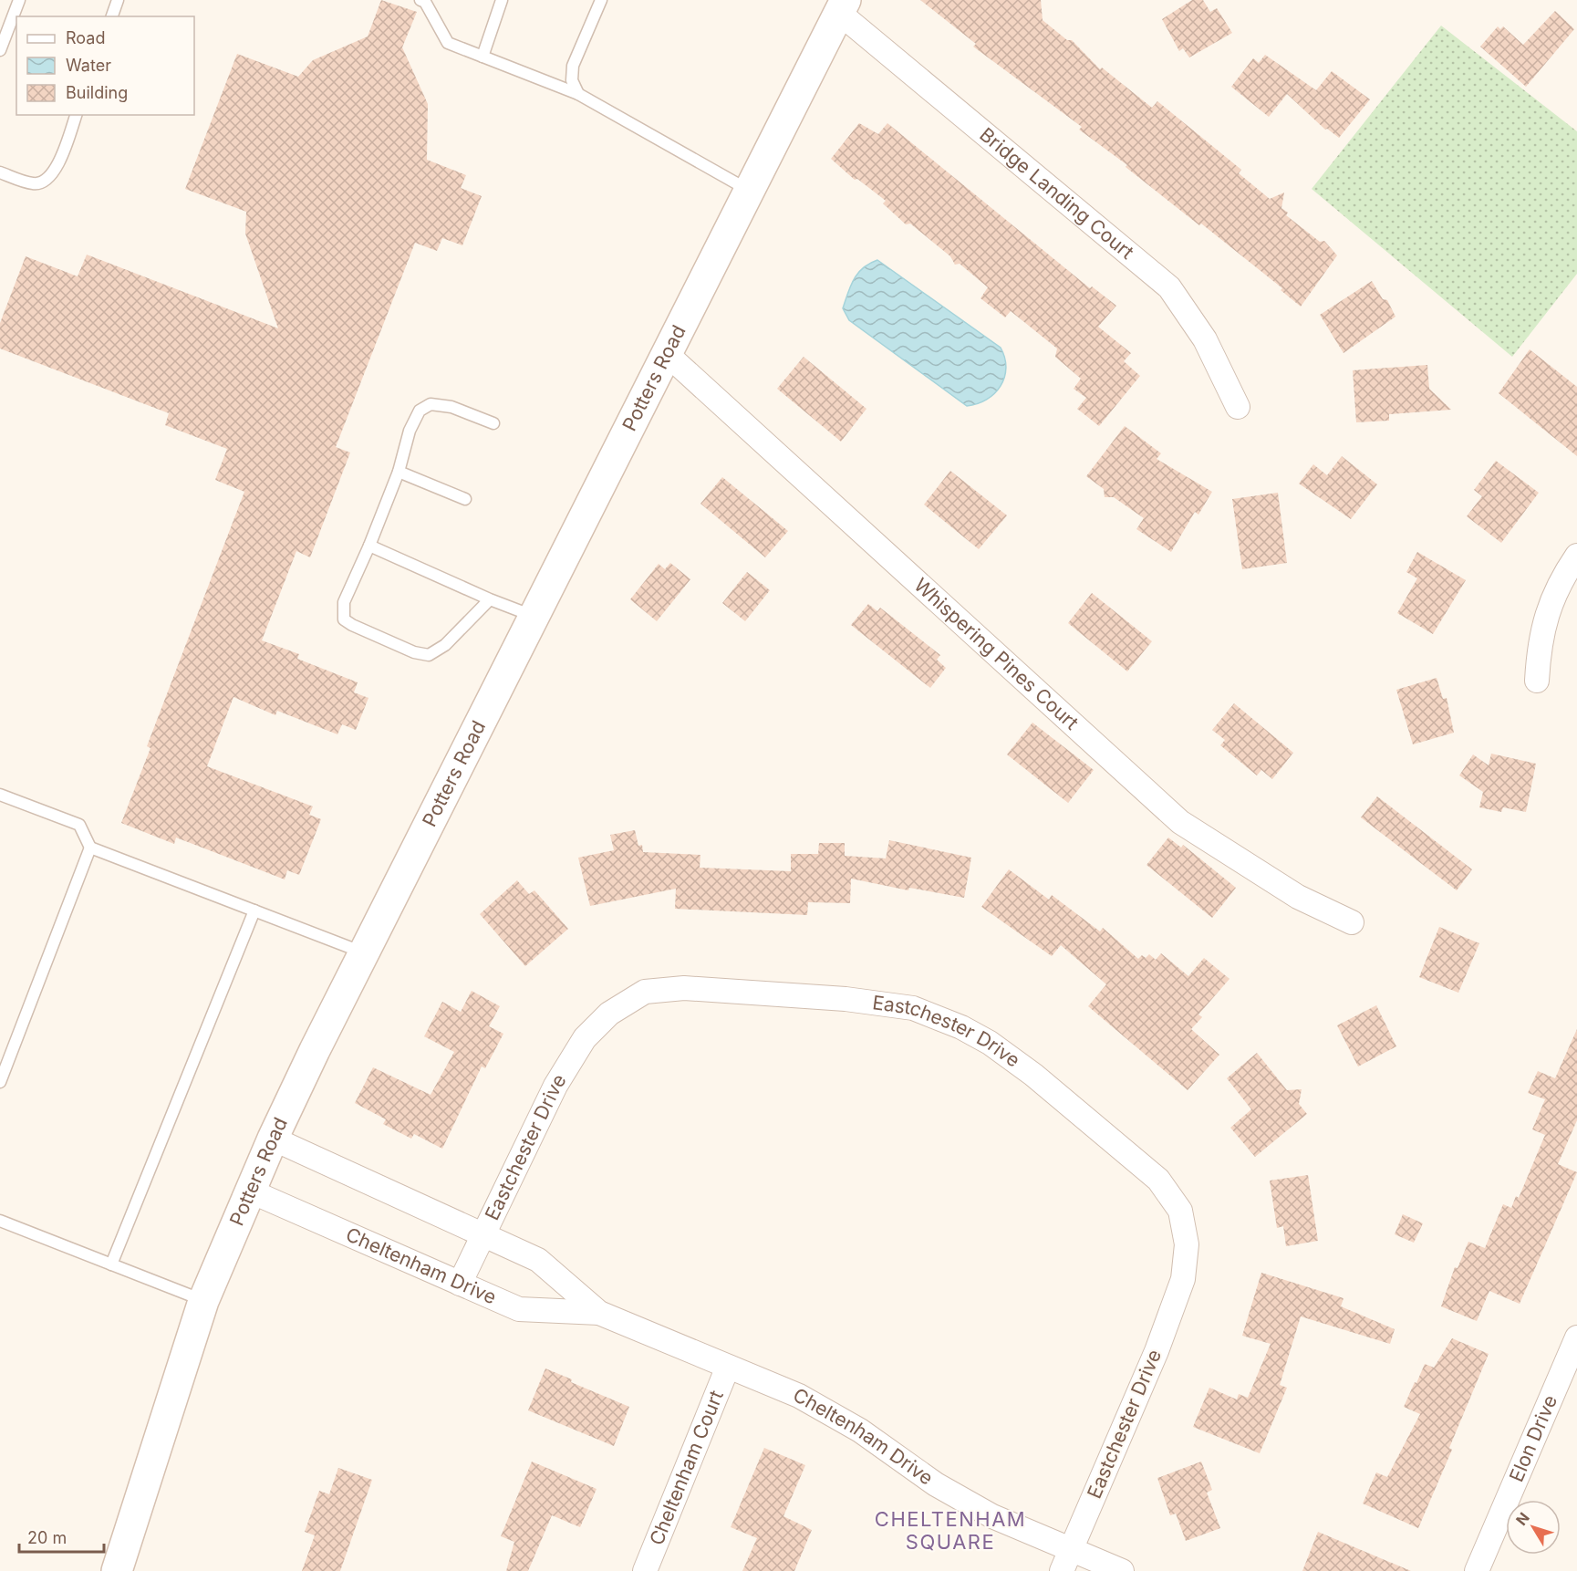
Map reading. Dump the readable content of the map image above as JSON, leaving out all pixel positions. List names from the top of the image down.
{
  "streets": {
    "street": [
      "Bridge Landing Court",
      "Potters Road",
      "Whispering Pines Court",
      "Eastchester Drive",
      "Cheltenham Drive",
      "Elon Drive",
      "Cheltenham Court"
    ]
  },
  "crossings": [
    ["Bridge Landing Court", "Potters Road"],
    ["Potters Road", "Whispering Pines Court"],
    ["Potters Road", "Cheltenham Drive"],
    ["Eastchester Drive", "Cheltenham Drive"],
    ["Cheltenham Drive", "Cheltenham Court"]
  ],
  "districts": ["CHELTENHAM SQUARE"],
  "legend": ["Road", "Water", "Building"],
  "scale_bar": "20 m",
  "north": "top left"
}
